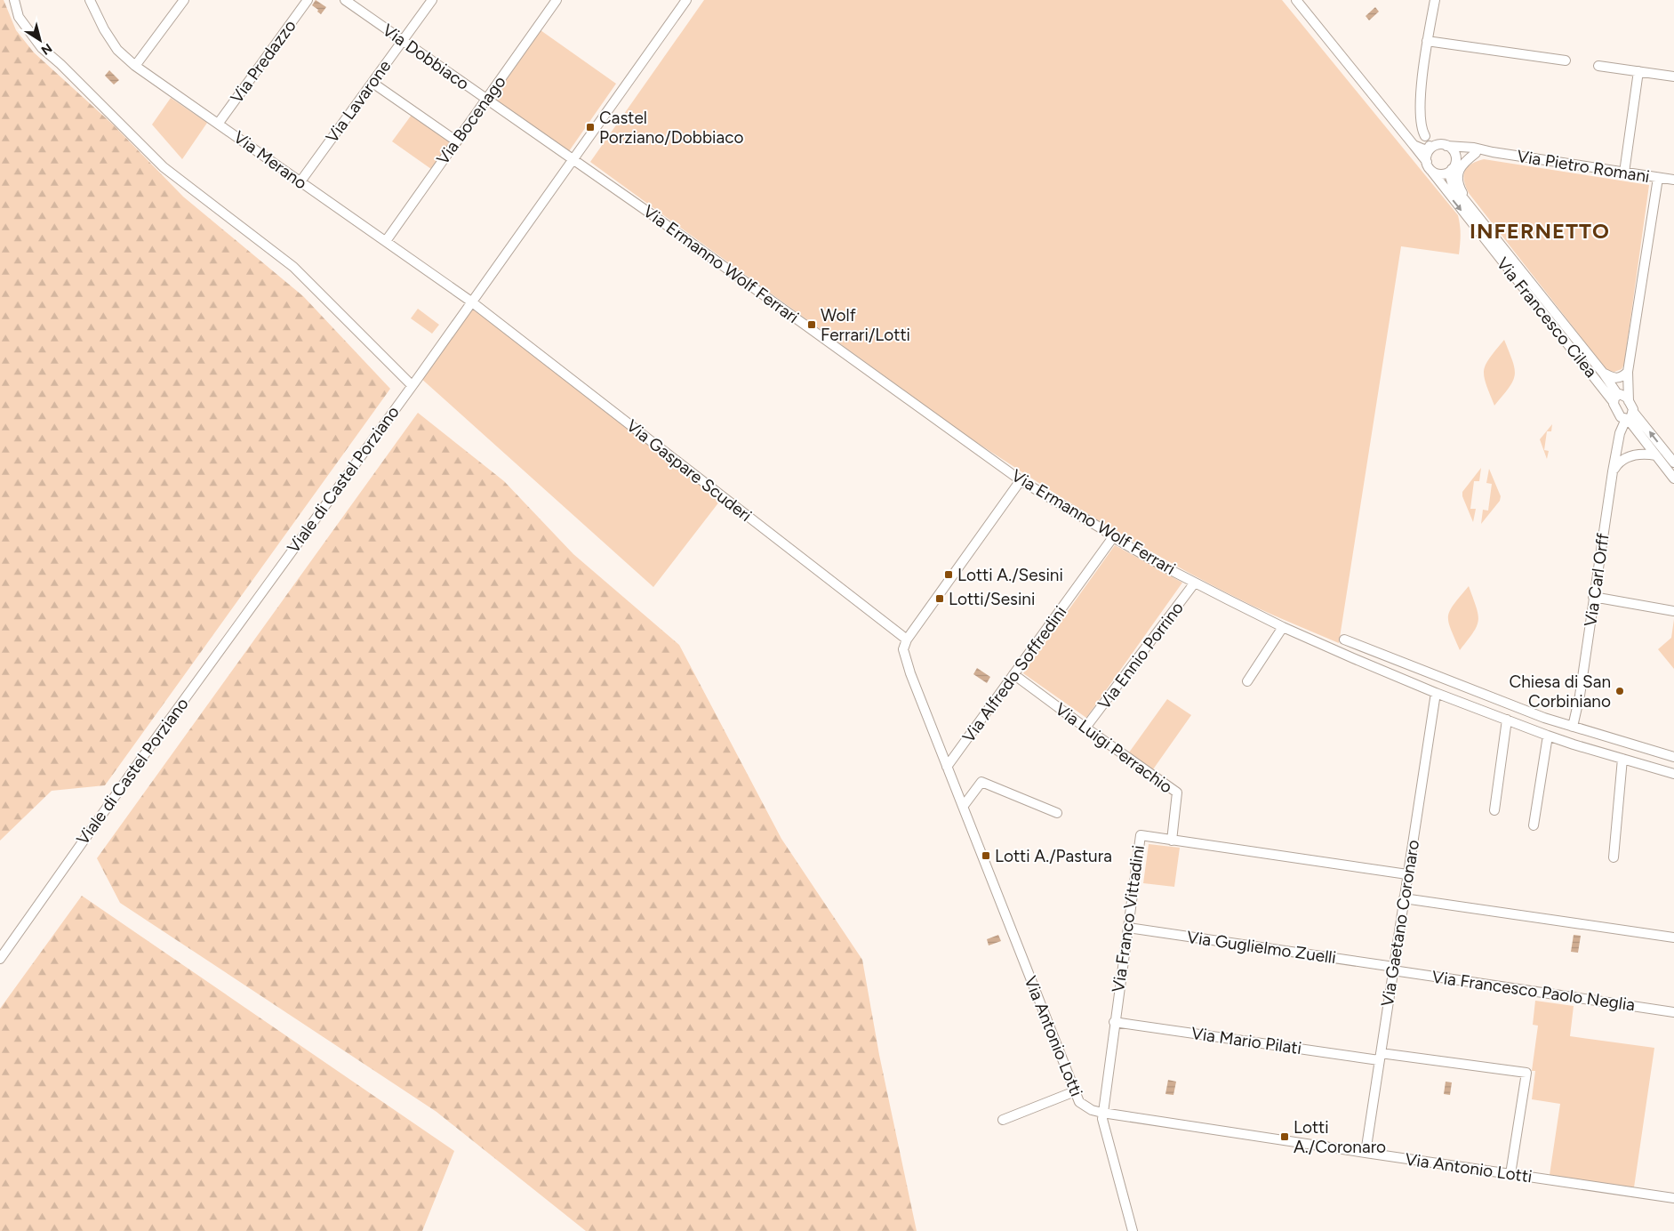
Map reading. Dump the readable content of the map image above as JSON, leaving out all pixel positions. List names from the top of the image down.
{
  "streets": {
    "street": [
      "Via Dobbiaco",
      "Via Predazzo",
      "Via Lavarone",
      "Via Bocenago",
      "Via Merano",
      "Via Pietro Romani",
      "Via Ermanno Wolf Ferrari",
      "Via Francesco Cilea",
      "Via Gaspare Scuderi",
      "Viale di Castel Porziano",
      "Via Carl Orff",
      "Via Ennio Porrino",
      "Via Alfredo Soffredini",
      "Via Luigi Perrachio",
      "Via Franco Vittadini",
      "Via Gaetano Coronaro",
      "Via Guglielmo Zuelli",
      "Via Francesco Paolo Neglia",
      "Via Antonio Lotti",
      "Via Mario Pilati"
    ]
  },
  "crossings": [
    ["Via Dobbiaco", "Via Lavarone"],
    ["Via Dobbiaco", "Via Bocenago"],
    ["Via Dobbiaco", "Via Ermanno Wolf Ferrari"],
    ["Via Dobbiaco", "Viale di Castel Porziano"],
    ["Via Predazzo", "Via Merano"],
    ["Via Lavarone", "Via Merano"],
    ["Via Bocenago", "Via Merano"],
    ["Via Merano", "Via Gaspare Scuderi"],
    ["Via Merano", "Viale di Castel Porziano"],
    ["Via Pietro Romani", "Via Francesco Cilea"],
    ["Via Ermanno Wolf Ferrari", "Viale di Castel Porziano"],
    ["Via Ermanno Wolf Ferrari", "Via Ennio Porrino"],
    ["Via Ermanno Wolf Ferrari", "Via Alfredo Soffredini"],
    ["Via Ermanno Wolf Ferrari", "Via Gaetano Coronaro"],
    ["Via Francesco Cilea", "Via Carl Orff"],
    ["Via Gaspare Scuderi", "Viale di Castel Porziano"],
    ["Via Gaspare Scuderi", "Via Antonio Lotti"],
    ["Via Ennio Porrino", "Via Luigi Perrachio"],
    ["Via Alfredo Soffredini", "Via Luigi Perrachio"],
    ["Via Alfredo Soffredini", "Via Antonio Lotti"],
    ["Via Luigi Perrachio", "Via Franco Vittadini"],
    ["Via Franco Vittadini", "Via Gaetano Coronaro"],
    ["Via Franco Vittadini", "Via Guglielmo Zuelli"],
    ["Via Franco Vittadini", "Via Antonio Lotti"],
    ["Via Franco Vittadini", "Via Mario Pilati"],
    ["Via Gaetano Coronaro", "Via Guglielmo Zuelli"],
    ["Via Gaetano Coronaro", "Via Francesco Paolo Neglia"],
    ["Via Gaetano Coronaro", "Via Antonio Lotti"],
    ["Via Gaetano Coronaro", "Via Mario Pilati"],
    ["Via Guglielmo Zuelli", "Via Francesco Paolo Neglia"],
    ["Via Antonio Lotti", "Via Mario Pilati"]
  ],
  "districts": ["INFERNETTO"],
  "places": {
    "transit": [
      "Castel Porziano/Dobbiaco",
      "Wolf Ferrari/Lotti",
      "Lotti A./Sesini",
      "Lotti/Sesini",
      "Lotti A./Pastura",
      "Lotti A./Coronaro"
    ],
    "other": ["Chiesa di San Corbiniano"]
  },
  "north": "bottom right"
}
